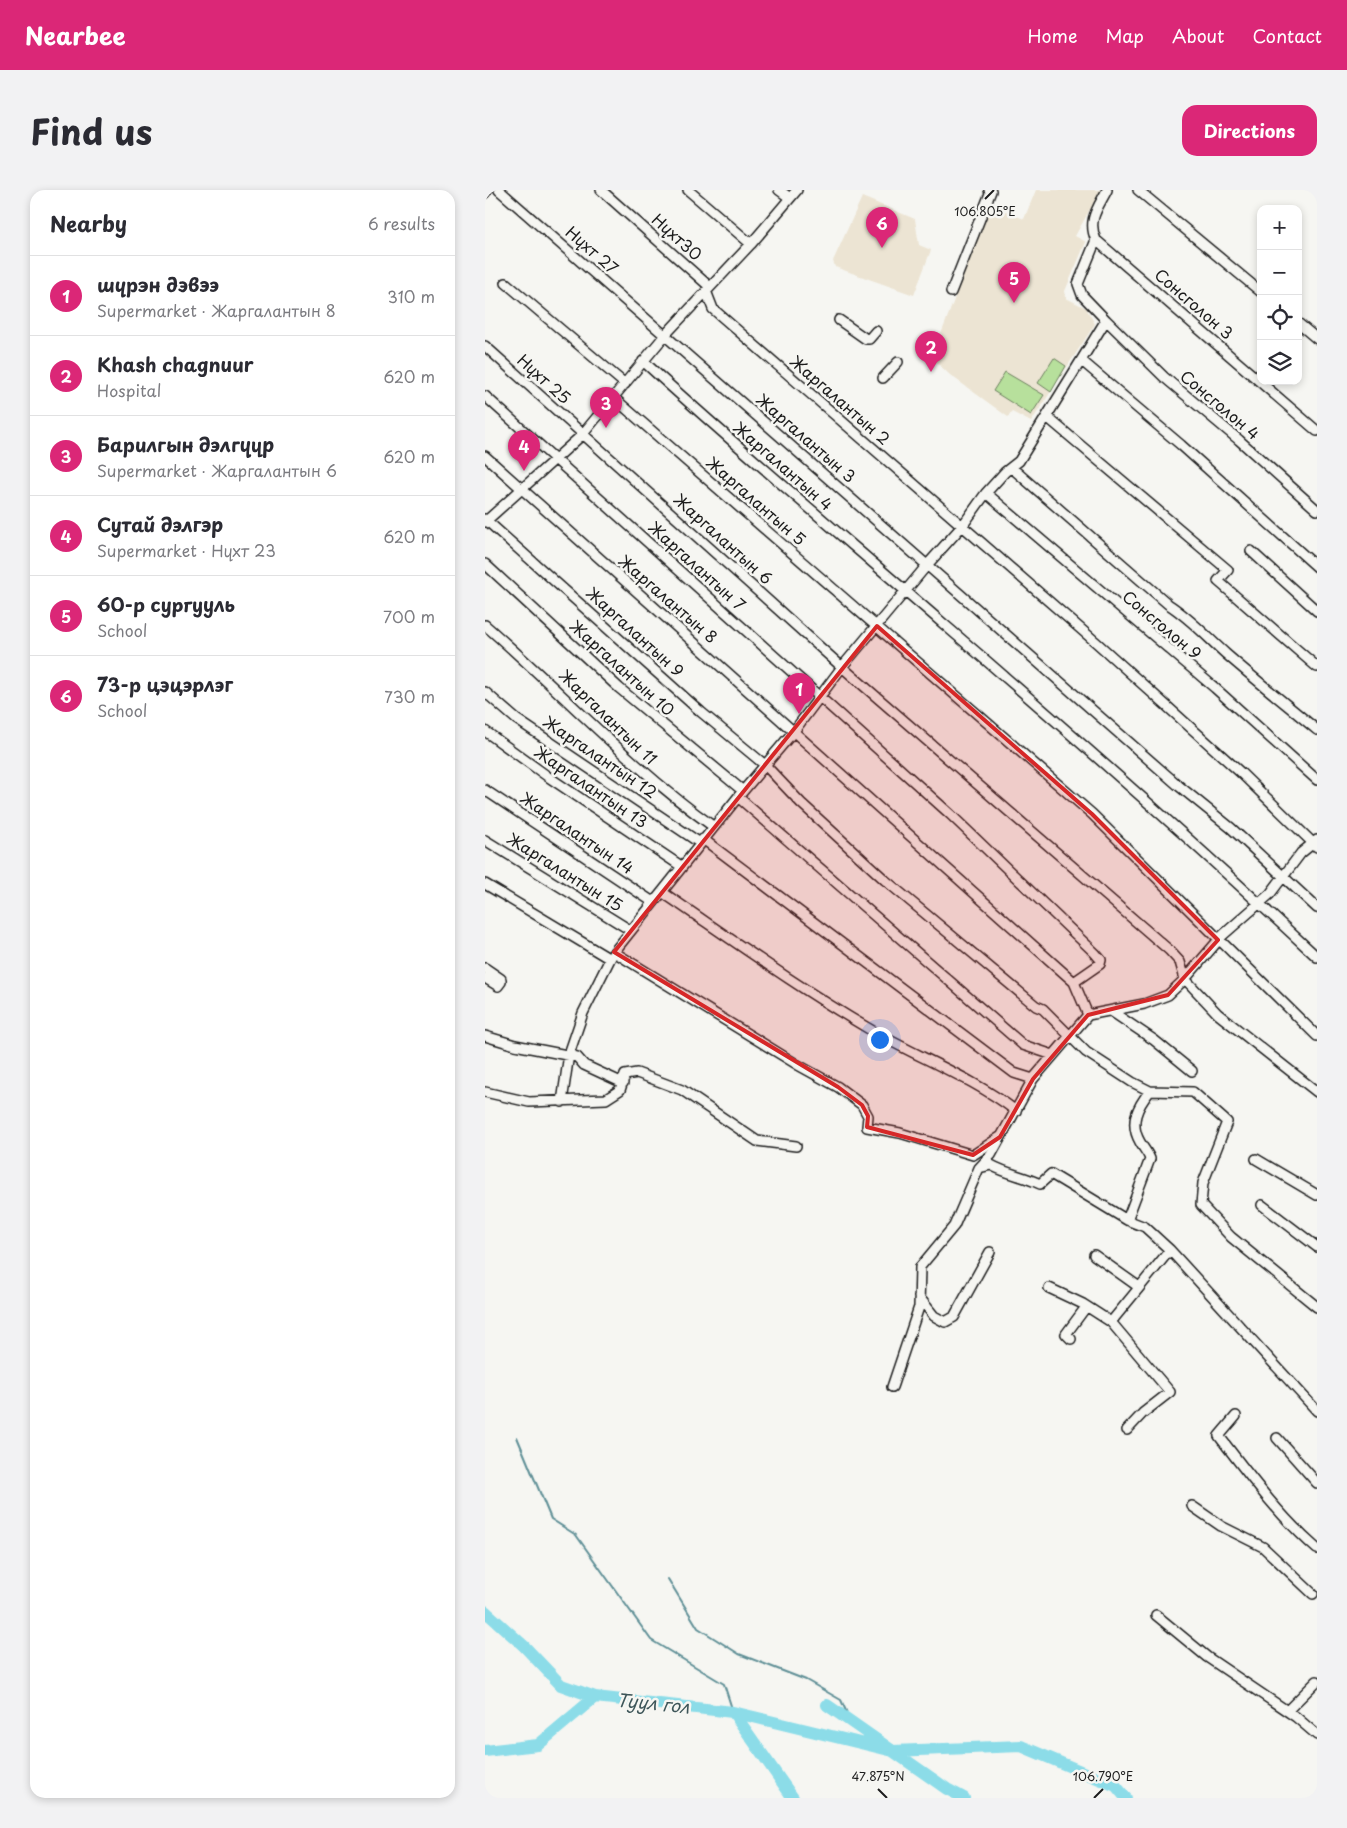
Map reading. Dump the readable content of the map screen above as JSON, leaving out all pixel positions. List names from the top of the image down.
{
  "streets": {
    "street": [
      "Нүхт30",
      "Нүхт 27",
      "Сонсголон 3",
      "Нүхт 25",
      "Жаргалантын 2",
      "Сонсголон 4",
      "Жаргалантын 3",
      "Жаргалантын 4",
      "Жаргалантын 5",
      "Жаргалантын 6",
      "Жаргалантын 7",
      "Жаргалантын 8",
      "Сонсголон 9",
      "Жаргалантын 9",
      "Жаргалантын 10",
      "Жаргалантын 11",
      "Жаргалантын 12",
      "Жаргалантын 13",
      "Жаргалантын 14",
      "Жаргалантын 15"
    ]
  },
  "crossings": [
    ["Нүхт30", "Жаргалантын 2"],
    ["Нүхт 27", "Жаргалантын 3"],
    ["Сонсголон 3", "Сонсголон 4"],
    ["Нүхт 25", "Жаргалантын 6"],
    ["Жаргалантын 7", "Жаргалантын 8"]
  ],
  "water": ["Туул гол"],
  "page": {
    "header": "Nearbee",
    "nav": [
      "Home",
      "Map",
      "About",
      "Contact"
    ],
    "title": "Find us",
    "buttons": "Directions",
    "heading": ["Nearby", "6 results"],
    "map_buttons": ["+", "−"],
    "pins": [
      "6",
      "5",
      "2",
      "3",
      "4",
      "1"
    ],
    "list": [
      {
        "mark": "1",
        "name": "шүрэн дэвээ",
        "note": "Supermarket · Жаргалантын 8",
        "value": "310 m"
      },
      {
        "mark": "2",
        "name": "Khash chagnuur",
        "note": "Hospital",
        "value": "620 m"
      },
      {
        "mark": "3",
        "name": "Барилгын дэлгүүр",
        "note": "Supermarket · Жаргалантын 6",
        "value": "620 m"
      },
      {
        "mark": "4",
        "name": "Сутай дэлгэр",
        "note": "Supermarket · Нүхт 23",
        "value": "620 m"
      },
      {
        "mark": "5",
        "name": "60-р сургууль",
        "note": "School",
        "value": "700 m"
      },
      {
        "mark": "6",
        "name": "73-р цэцэрлэг",
        "note": "School",
        "value": "730 m"
      }
    ]
  },
  "coordinates": ["106.805°E", "47.875°N", "106.790°E"]
}
